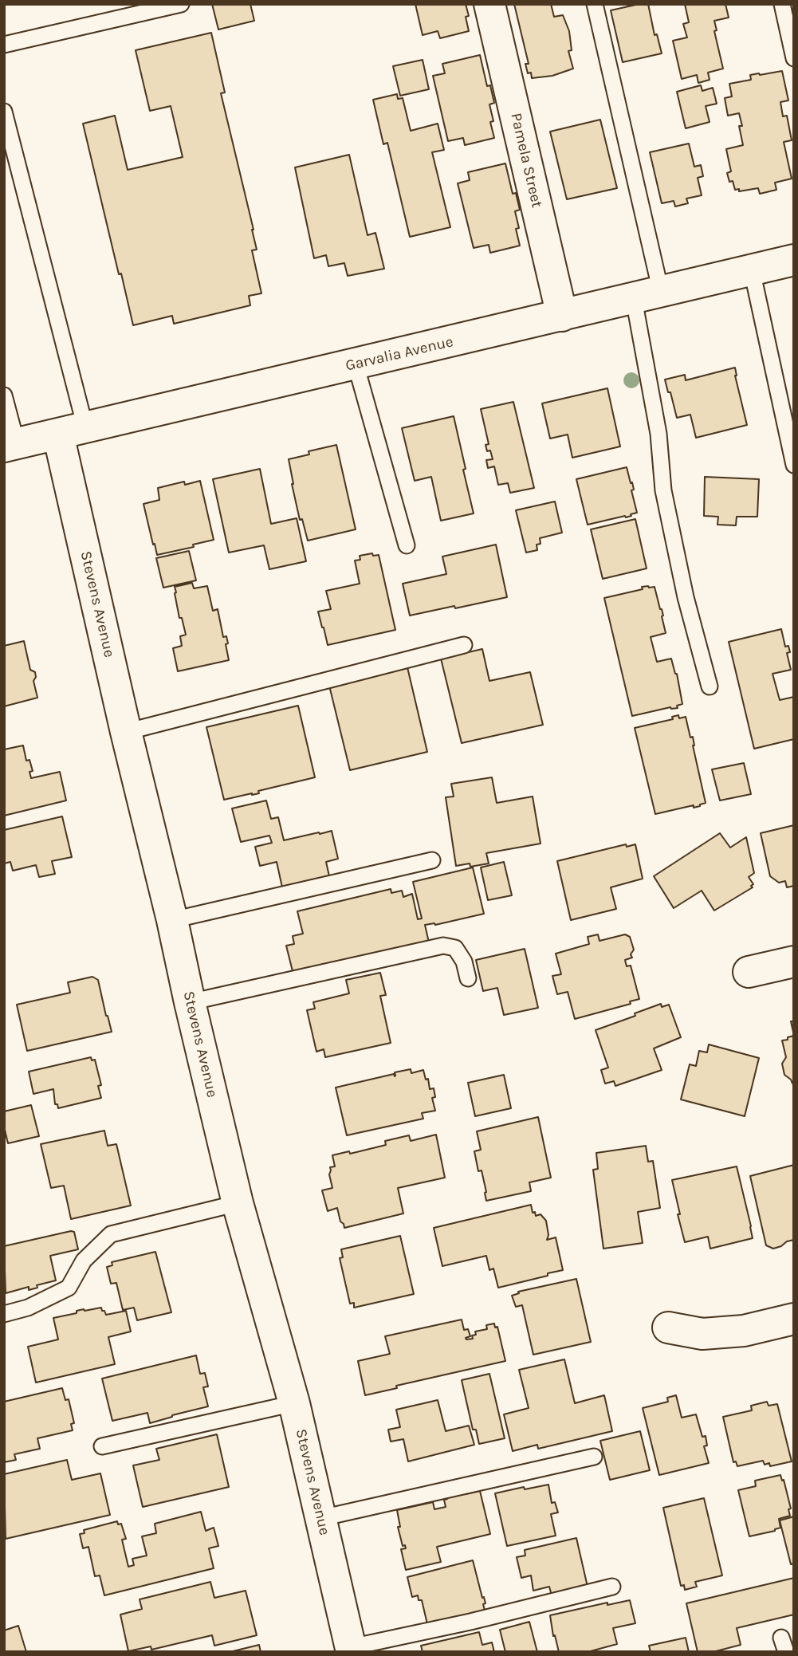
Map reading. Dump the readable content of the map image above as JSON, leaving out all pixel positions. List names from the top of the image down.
{
  "streets": {
    "street": ["Pamela Street", "Garvalia Avenue", "Stevens Avenue"]
  },
  "crossings": [
    ["Pamela Street", "Garvalia Avenue"],
    ["Garvalia Avenue", "Stevens Avenue"]
  ]
}
